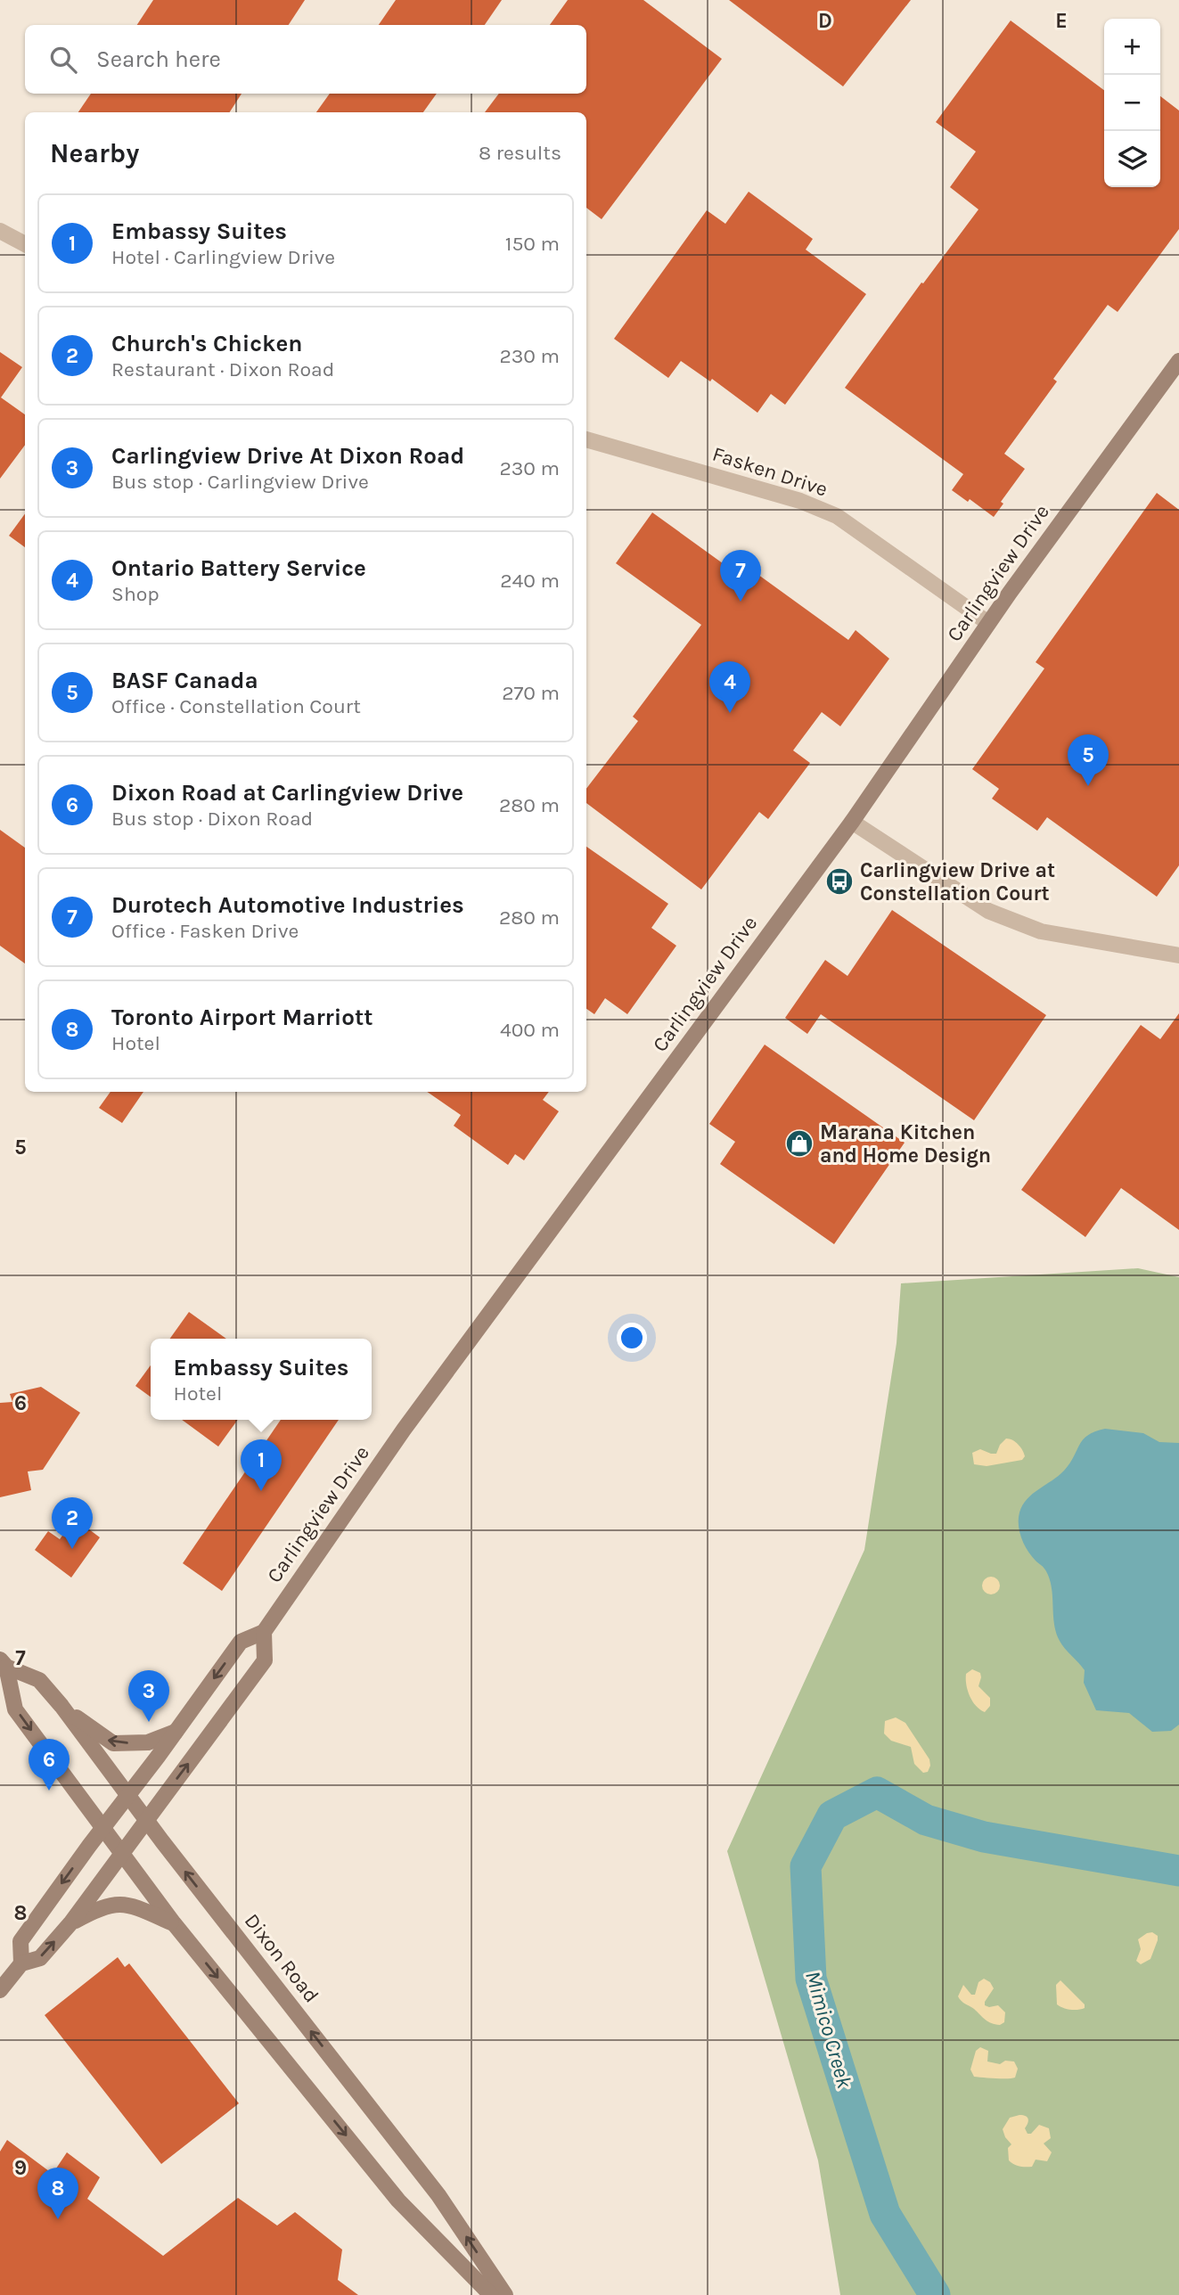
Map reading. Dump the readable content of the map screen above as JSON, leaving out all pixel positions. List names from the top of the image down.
{
  "streets": {
    "main road": ["Carlingview Drive", "Dixon Road"],
    "street": ["Fasken Drive"]
  },
  "crossings": [
    ["Fasken Drive", "Carlingview Drive"],
    ["Carlingview Drive", "Dixon Road"]
  ],
  "water": ["Mimico Creek"],
  "places": {
    "bus stop": ["Carlingview Drive at Constellation Court"],
    "shop": ["Marana Kitchen and Home Design"]
  },
  "page": {
    "map_buttons": ["+", "−"],
    "search": "Search here",
    "heading": ["Nearby", "8 results"],
    "list": [
      {
        "mark": "1",
        "name": "Embassy Suites",
        "note": "Hotel · Carlingview Drive",
        "value": "150 m"
      },
      {
        "mark": "2",
        "name": "Church's Chicken",
        "note": "Restaurant · Dixon Road",
        "value": "230 m"
      },
      {
        "mark": "3",
        "name": "Carlingview Drive At Dixon Road",
        "note": "Bus stop · Carlingview Drive",
        "value": "230 m"
      },
      {
        "mark": "4",
        "name": "Ontario Battery Service",
        "note": "Shop",
        "value": "240 m"
      },
      {
        "mark": "5",
        "name": "BASF Canada",
        "note": "Office · Constellation Court",
        "value": "270 m"
      },
      {
        "mark": "6",
        "name": "Dixon Road at Carlingview Drive",
        "note": "Bus stop · Dixon Road",
        "value": "280 m"
      },
      {
        "mark": "7",
        "name": "Durotech Automotive Industries",
        "note": "Office · Fasken Drive",
        "value": "280 m"
      },
      {
        "mark": "8",
        "name": "Toronto Airport Marriott",
        "note": "Hotel",
        "value": "400 m"
      }
    ],
    "pins": [
      "7",
      "4",
      "5",
      "1",
      "2",
      "3",
      "6",
      "8"
    ],
    "popup": ["Embassy Suites", "Hotel"]
  },
  "grid": {
    "columns": ["D", "E"],
    "rows": [
      "5",
      "6",
      "7",
      "8",
      "9"
    ]
  }
}
